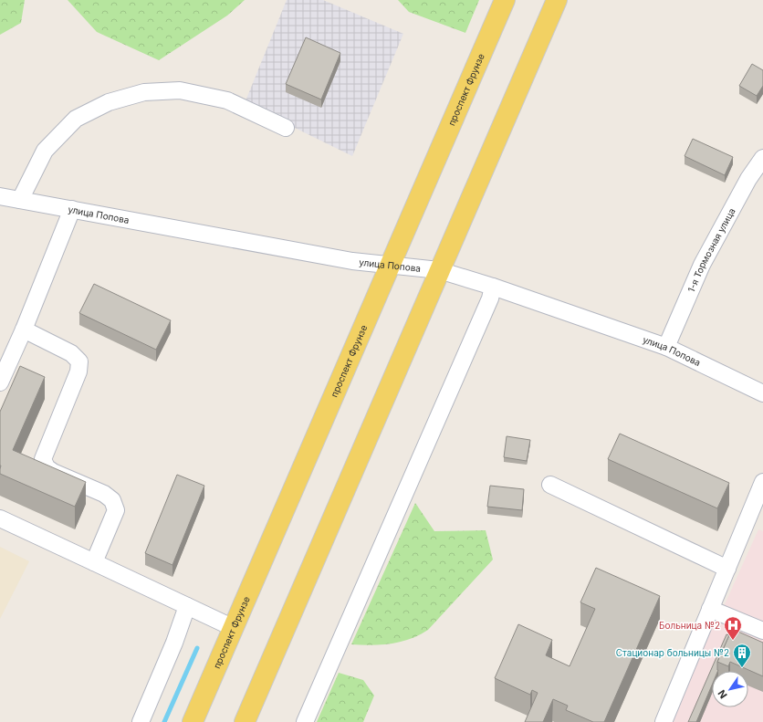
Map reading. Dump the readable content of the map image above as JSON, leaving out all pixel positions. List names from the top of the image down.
{
  "streets": {
    "main road": ["проспект Фрунзе"],
    "street": ["улица Попова", "1-я Тормозная улица"]
  },
  "crossings": [
    ["проспект Фрунзе", "улица Попова"],
    ["улица Попова", "1-я Тормозная улица"]
  ],
  "places": {
    "hospital": ["Больница №2"],
    "building": ["Стационар больницы №2"]
  },
  "north": "bottom left"
}
